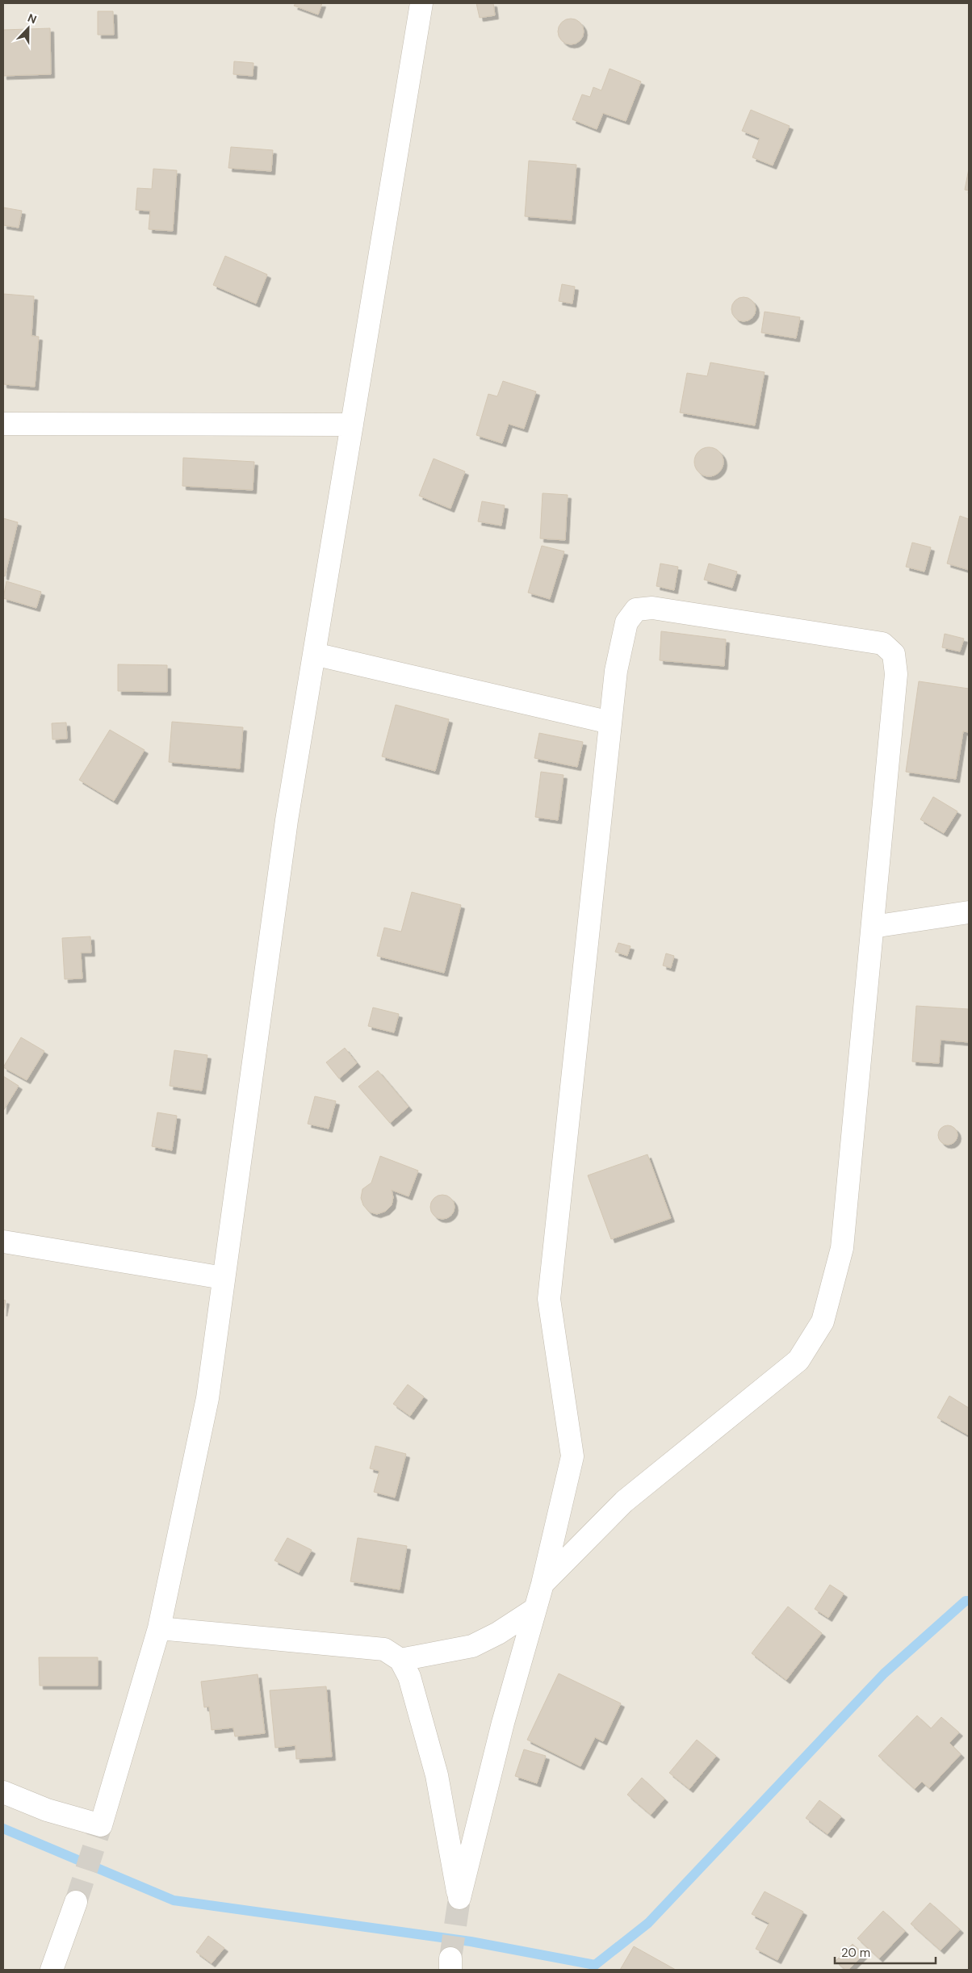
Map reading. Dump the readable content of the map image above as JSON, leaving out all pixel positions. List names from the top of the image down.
{
  "scale_bar": "20 m",
  "north": "top"
}
